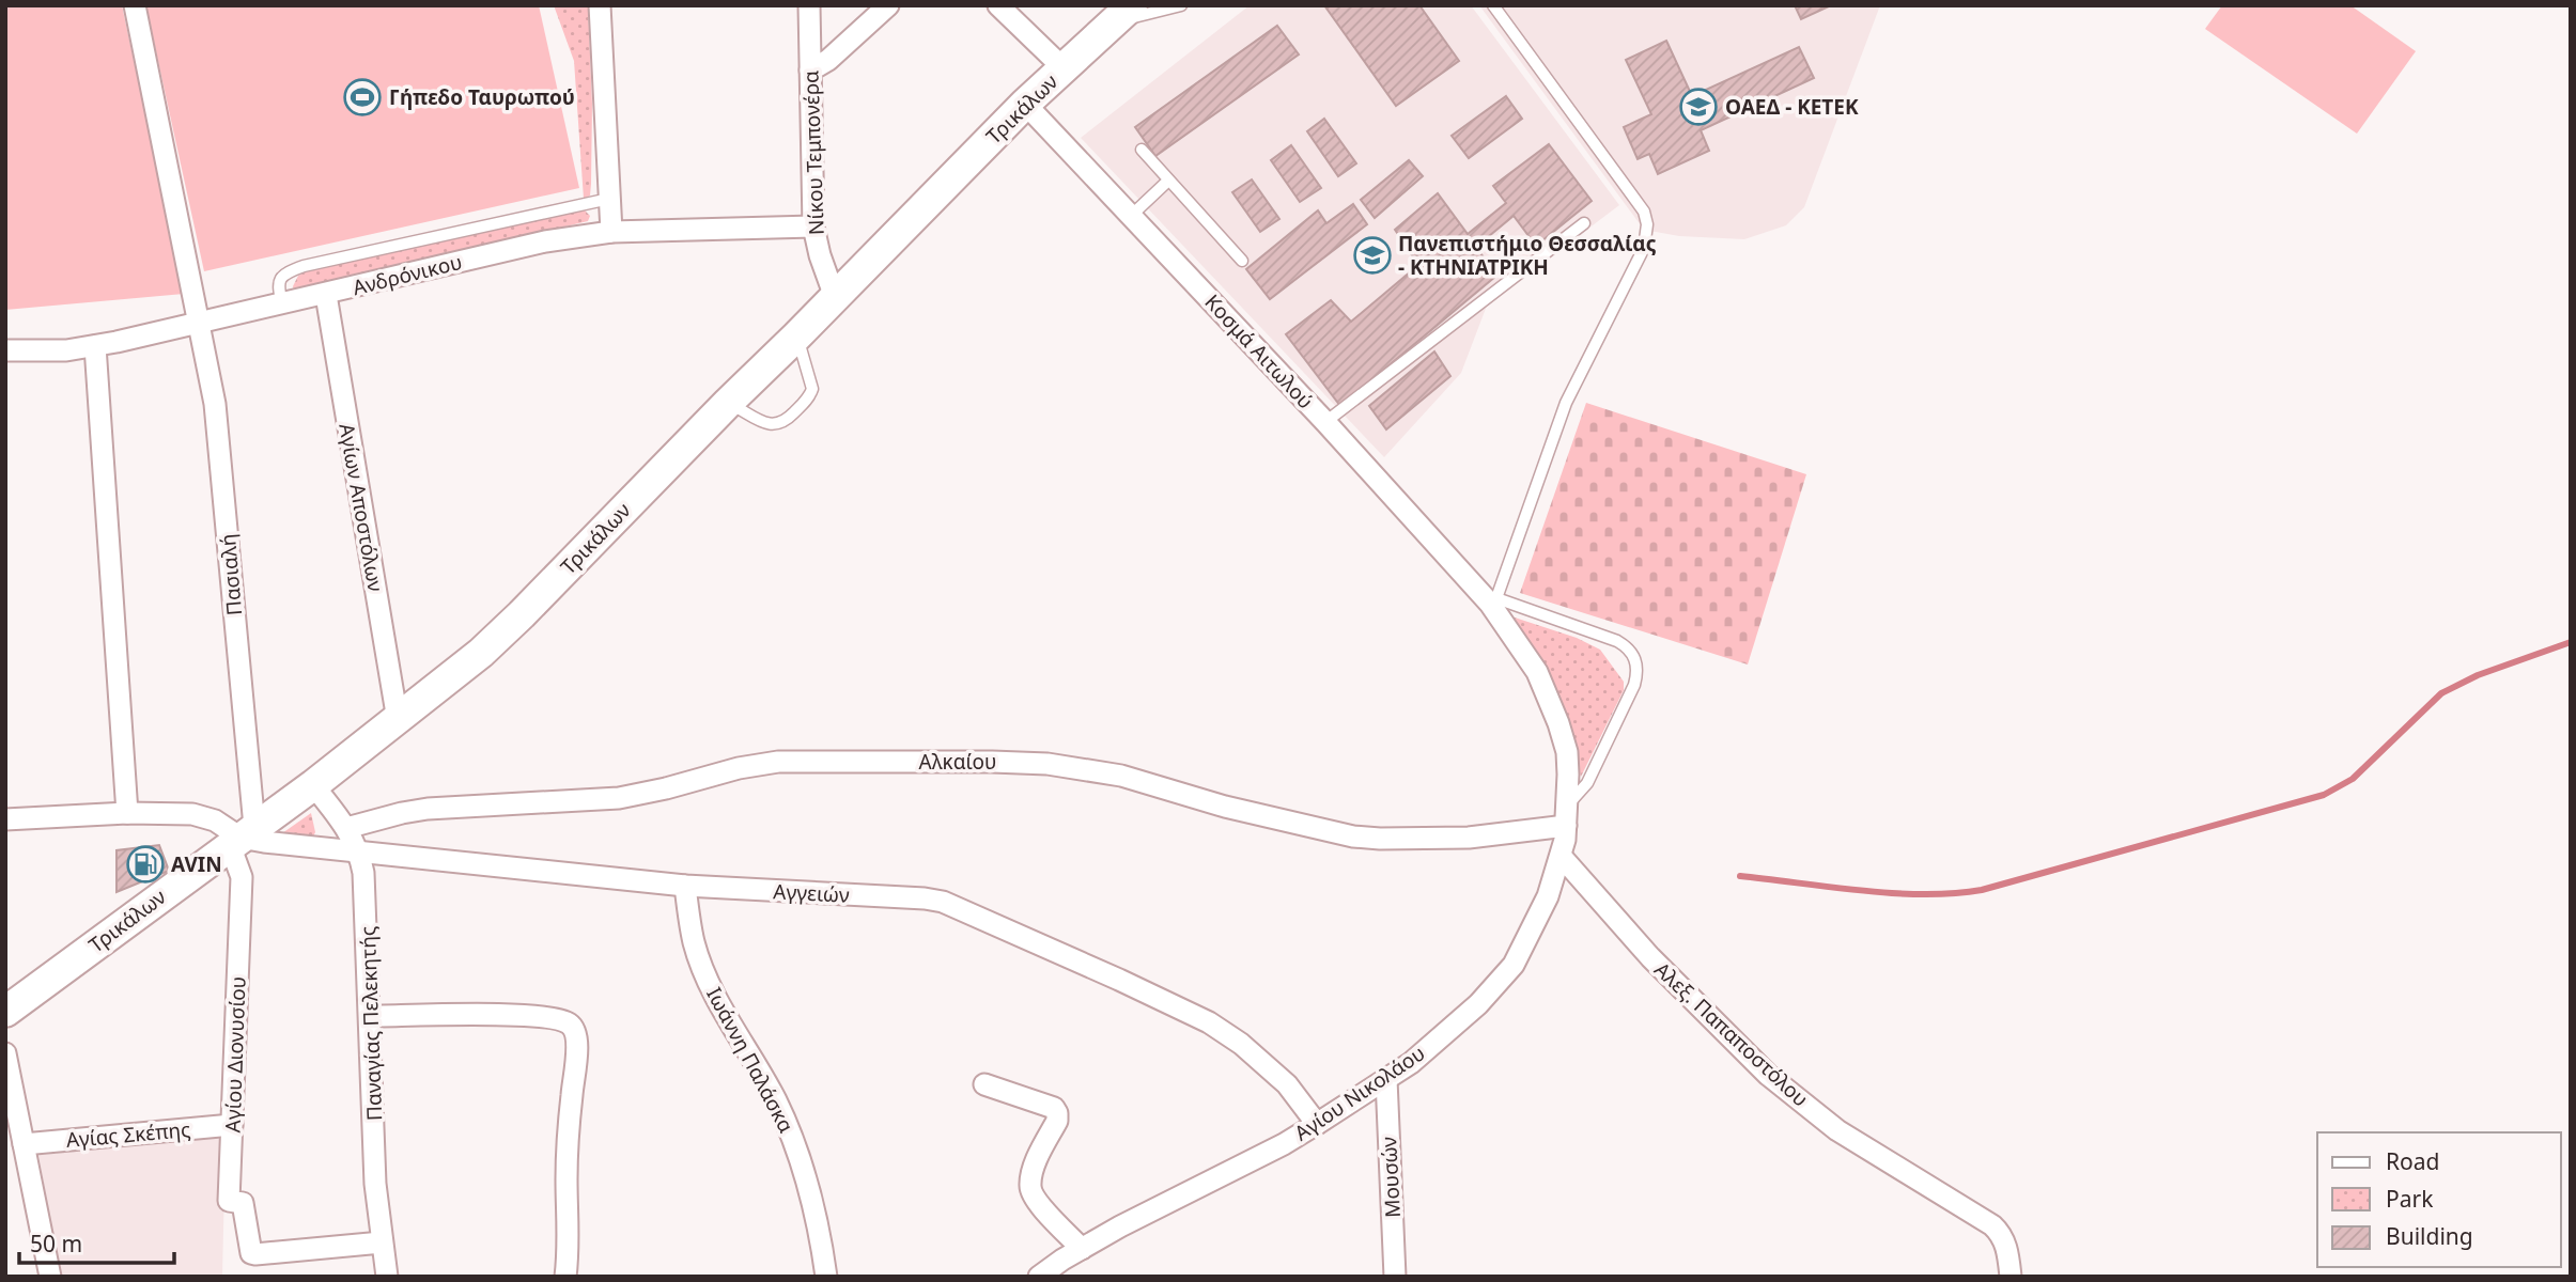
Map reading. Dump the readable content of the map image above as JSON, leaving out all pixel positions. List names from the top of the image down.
{
  "streets": {
    "main road": ["Τρικάλων"],
    "street": [
      "Νίκου Τεμπονέρα",
      "Ανδρόνικου",
      "Κοσμά Αιτωλού",
      "Αγίων Αποστόλων",
      "Πασιαλή",
      "Αλκαίου",
      "Αγγειών",
      "Παναγίας Πελεκητής",
      "Αλεξ. Παπαποστόλου",
      "Αγίου Διονυσίου",
      "Ιωάννη Παλάσκα",
      "Αγίου Νικολάου",
      "Αγίας Σκέπης",
      "Μουσών"
    ]
  },
  "crossings": [
    ["Τρικάλων", "Νίκου Τεμπονέρα"],
    ["Τρικάλων", "Κοσμά Αιτωλού"],
    ["Τρικάλων", "Αγίων Αποστόλων"],
    ["Τρικάλων", "Πασιαλή"],
    ["Τρικάλων", "Αγγειών"],
    ["Τρικάλων", "Παναγίας Πελεκητής"],
    ["Τρικάλων", "Αγίου Διονυσίου"],
    ["Νίκου Τεμπονέρα", "Ανδρόνικου"],
    ["Ανδρόνικου", "Αγίων Αποστόλων"],
    ["Ανδρόνικου", "Πασιαλή"],
    ["Κοσμά Αιτωλού", "Αγίου Νικολάου"],
    ["Πασιαλή", "Αγγειών"],
    ["Πασιαλή", "Αγίου Διονυσίου"],
    ["Αλκαίου", "Παναγίας Πελεκητής"],
    ["Αλκαίου", "Αγίου Νικολάου"],
    ["Αγγειών", "Παναγίας Πελεκητής"],
    ["Αγγειών", "Αγίου Διονυσίου"],
    ["Αγγειών", "Ιωάννη Παλάσκα"],
    ["Αγγειών", "Αγίου Νικολάου"],
    ["Παναγίας Πελεκητής", "Αγίου Διονυσίου"],
    ["Αλεξ. Παπαποστόλου", "Αγίου Νικολάου"],
    ["Αγίου Διονυσίου", "Αγίας Σκέπης"],
    ["Αγίου Νικολάου", "Μουσών"]
  ],
  "places": {
    "sports": ["Γήπεδο Ταυρωπού"],
    "school or university": ["ΟΑΕΔ - ΚΕΤΕΚ", "Πανεπιστήμιο Θεσσαλίας - ΚΤΗΝΙΑΤΡΙΚΗ"],
    "fuel station": ["AVIN"]
  },
  "legend": ["Road", "Park", "Building"],
  "scale_bar": "50 m"
}
